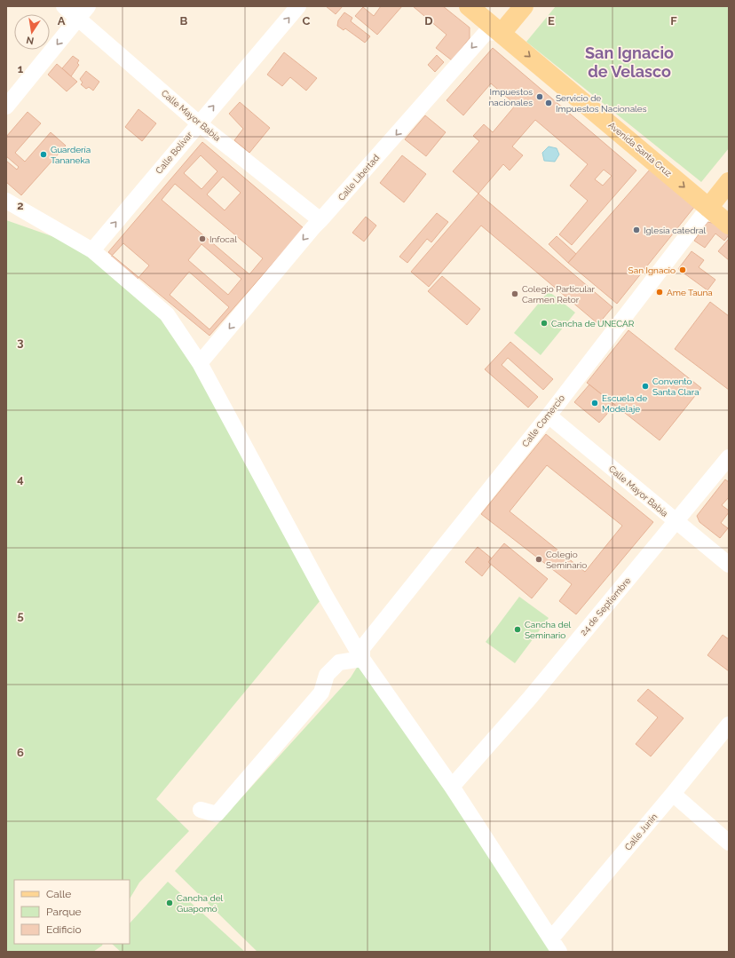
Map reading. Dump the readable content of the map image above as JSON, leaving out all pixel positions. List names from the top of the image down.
{
  "streets": {
    "main road": ["Avenida Santa Cruz", "Calle Comercio"],
    "street": [
      "Calle Mayor Babia",
      "Calle Bolívar",
      "Calle Libertad",
      "24 de Septiembre",
      "Calle Junín"
    ]
  },
  "crossings": [
    ["Calle Mayor Babia", "Calle Bolívar"],
    ["Calle Mayor Babia", "Calle Libertad"],
    ["Calle Mayor Babia", "Calle Comercio"],
    ["Calle Mayor Babia", "24 de Septiembre"],
    ["Avenida Santa Cruz", "Calle Libertad"],
    ["Avenida Santa Cruz", "Calle Comercio"]
  ],
  "one_way": ["Avenida Santa Cruz", "Calle Bolívar", "Calle Libertad"],
  "districts": ["San Ignacio de Velasco"],
  "places": [
    "Impuestos nacionales",
    "Servicio de Impuestos Nacionales",
    "Guardería Tananeka",
    "Iglesia catedral",
    "Infocal",
    "San Ignacio",
    "Ame Tauna",
    "Colegio Particular Carmen Retor",
    "Cancha de UNECAR",
    "Convento Santa Clara",
    "Escuela de Modelaje",
    "Colegio Seminario",
    "Cancha del Seminario",
    "Cancha del Guapomó"
  ],
  "legend": ["Calle", "Parque", "Edificio"],
  "north": "bottom",
  "grid": {
    "columns": [
      "A",
      "B",
      "C",
      "D",
      "E",
      "F"
    ],
    "rows": [
      "1",
      "2",
      "3",
      "4",
      "5",
      "6"
    ]
  }
}
